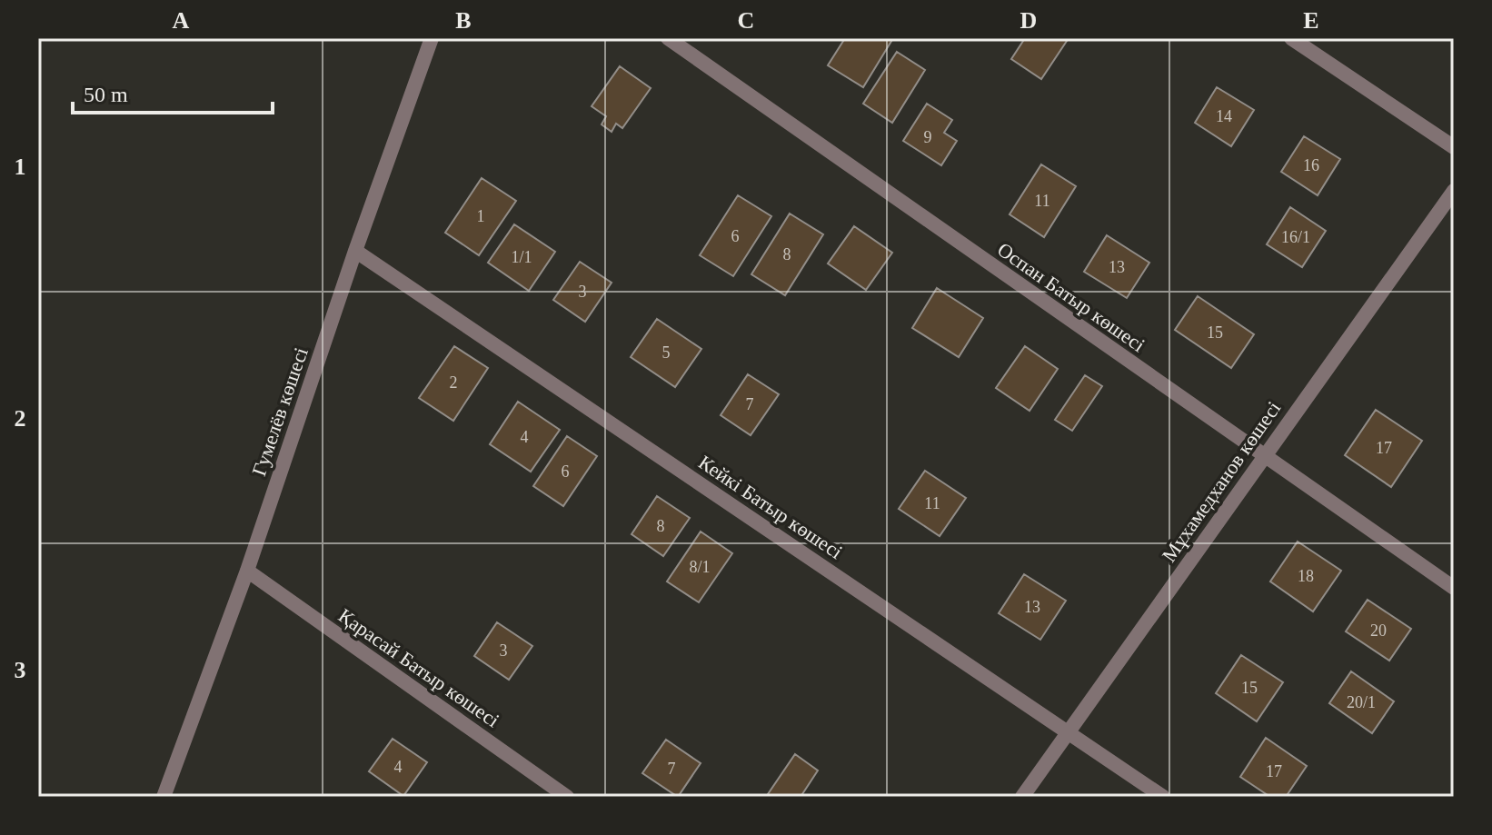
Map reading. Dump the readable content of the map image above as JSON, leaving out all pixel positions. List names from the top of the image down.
{
  "streets": {
    "street": [
      "Оспан Батыр көшесі",
      "Гумелёв көшесі",
      "Мұхамедханов көшесі",
      "Кейкі Батыр көшесі",
      "Қарасай Батыр көшесі"
    ]
  },
  "crossings": [
    ["Оспан Батыр көшесі", "Мұхамедханов көшесі"],
    ["Гумелёв көшесі", "Кейкі Батыр көшесі"],
    ["Гумелёв көшесі", "Қарасай Батыр көшесі"],
    ["Мұхамедханов көшесі", "Кейкі Батыр көшесі"]
  ],
  "house_numbers": [
    "14",
    "9",
    "16",
    "11",
    "1",
    "6",
    "16/1",
    "8",
    "1/1",
    "13",
    "3",
    "15",
    "5",
    "2",
    "7",
    "4",
    "17",
    "6",
    "11",
    "8",
    "8/1",
    "18",
    "13",
    "20",
    "3",
    "15",
    "20/1",
    "4",
    "7",
    "17"
  ],
  "scale_bar": "50 m",
  "grid": {
    "columns": [
      "A",
      "B",
      "C",
      "D",
      "E"
    ],
    "rows": ["1", "2", "3"]
  }
}
